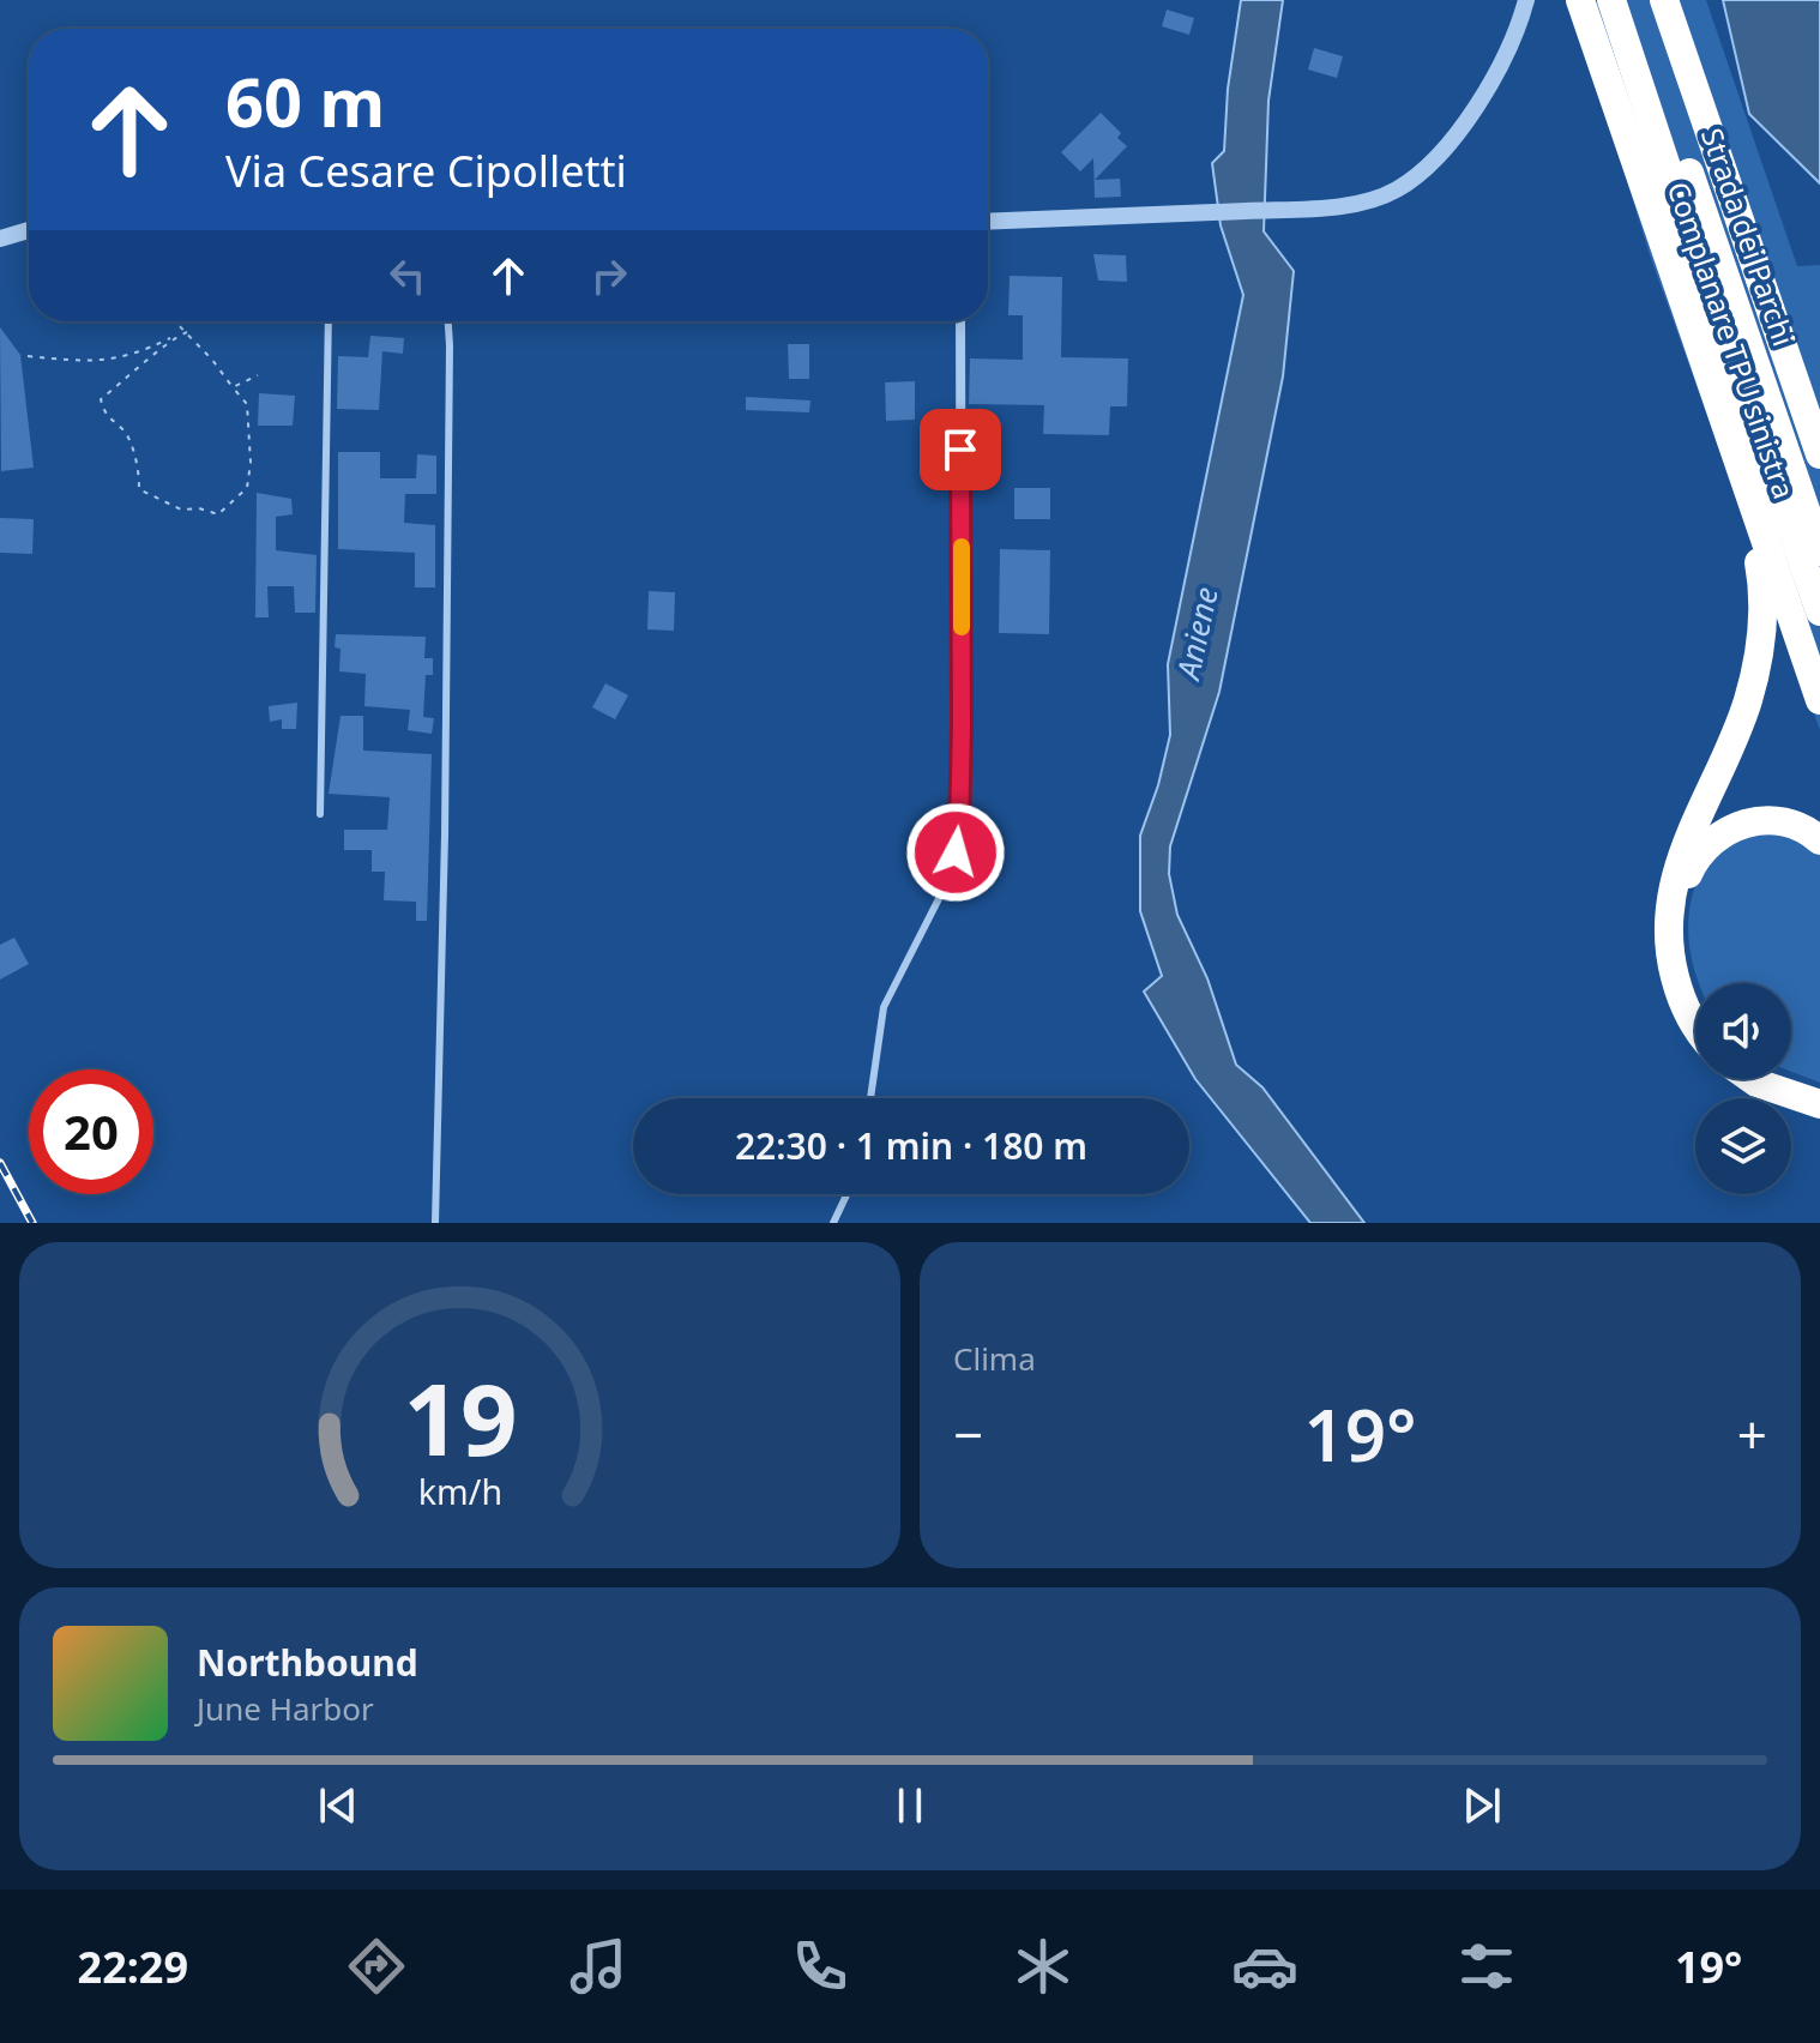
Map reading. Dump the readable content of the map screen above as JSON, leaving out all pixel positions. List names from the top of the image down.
{
  "streets": {
    "highway": ["Strada dei Parchi", "Complanare TPU sinistra"]
  },
  "water": ["Aniene"],
  "page": {
    "turn": ["60 m", "Via Cesare Cipolletti"],
    "limit": "20",
    "trip": "22:30 · 1 min · 180 m",
    "tile": "Clima",
    "heat": ["−", "19°", "+"],
    "song": ["Northbound", "June Harbor"],
    "tabs": ["22:29", "19°"],
    "gauge": ["19", "km/h"]
  }
}
